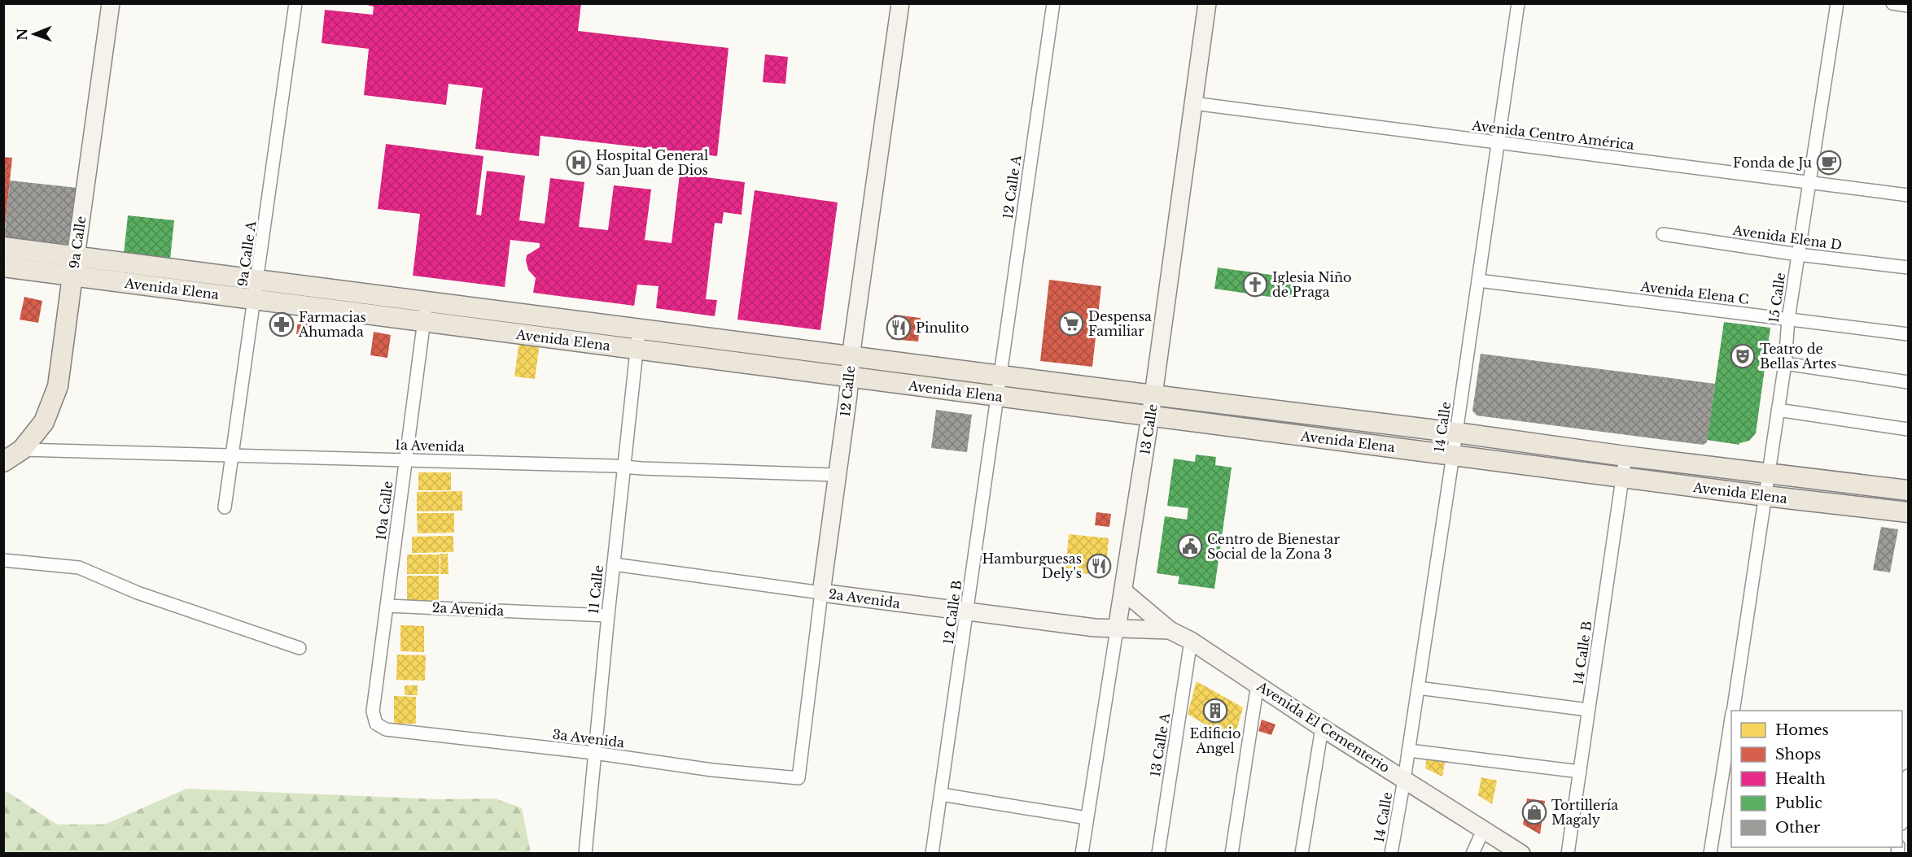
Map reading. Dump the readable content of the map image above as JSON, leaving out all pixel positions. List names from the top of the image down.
{
  "streets": {
    "main road": [
      "9a Calle",
      "Avenida Elena",
      "12 Calle",
      "13 Calle",
      "2a Avenida",
      "Avenida El Cementerio"
    ],
    "street": [
      "Avenida Centro América",
      "12 Calle A",
      "Avenida Elena D",
      "9a Calle A",
      "Avenida Elena C",
      "15 Calle",
      "14 Calle",
      "1a Avenida",
      "10a Calle",
      "11 Calle",
      "12 Calle B",
      "14 Calle B",
      "3a Avenida",
      "13 Calle A"
    ]
  },
  "crossings": [
    ["Avenida Centro América", "15 Calle"],
    ["Avenida Centro América", "14 Calle"],
    ["Avenida Centro América", "13 Calle"],
    ["12 Calle A", "Avenida Elena"],
    ["12 Calle A", "12 Calle B"],
    ["Avenida Elena D", "15 Calle"],
    ["9a Calle", "Avenida Elena"],
    ["9a Calle", "1a Avenida"],
    ["9a Calle A", "Avenida Elena"],
    ["9a Calle A", "1a Avenida"],
    ["Avenida Elena", "15 Calle"],
    ["Avenida Elena", "12 Calle"],
    ["Avenida Elena", "14 Calle"],
    ["Avenida Elena", "13 Calle"],
    ["Avenida Elena", "10a Calle"],
    ["Avenida Elena", "11 Calle"],
    ["Avenida Elena", "12 Calle B"],
    ["Avenida Elena", "14 Calle B"],
    ["Avenida Elena C", "15 Calle"],
    ["Avenida Elena C", "14 Calle"],
    ["12 Calle", "1a Avenida"],
    ["12 Calle", "2a Avenida"],
    ["12 Calle", "3a Avenida"],
    ["14 Calle", "Avenida El Cementerio"],
    ["13 Calle", "2a Avenida"],
    ["13 Calle", "Avenida El Cementerio"],
    ["1a Avenida", "10a Calle"],
    ["1a Avenida", "11 Calle"],
    ["10a Calle", "2a Avenida"],
    ["10a Calle", "3a Avenida"],
    ["11 Calle", "2a Avenida"],
    ["11 Calle", "3a Avenida"],
    ["2a Avenida", "12 Calle B"],
    ["2a Avenida", "Avenida El Cementerio"],
    ["Avenida El Cementerio", "13 Calle A"]
  ],
  "places": {
    "hospital": ["Hospital General San Juan de Dios"],
    "cafe": ["Fonda de Ju"],
    "church": ["Iglesia Niño de Praga"],
    "supermarket": ["Despensa Familiar"],
    "pharmacy": ["Farmacias Ahumada"],
    "restaurant": ["Pinulito", "Hamburguesas Dely's"],
    "theatre": ["Teatro de Bellas Artes"],
    "public building": ["Centro de Bienestar Social de la Zona 3"],
    "building": ["Edificio Angel"],
    "shop": ["Tortillería Magaly"]
  },
  "legend": [
    "Homes",
    "Shops",
    "Health",
    "Public",
    "Other"
  ],
  "north": "left"
}
